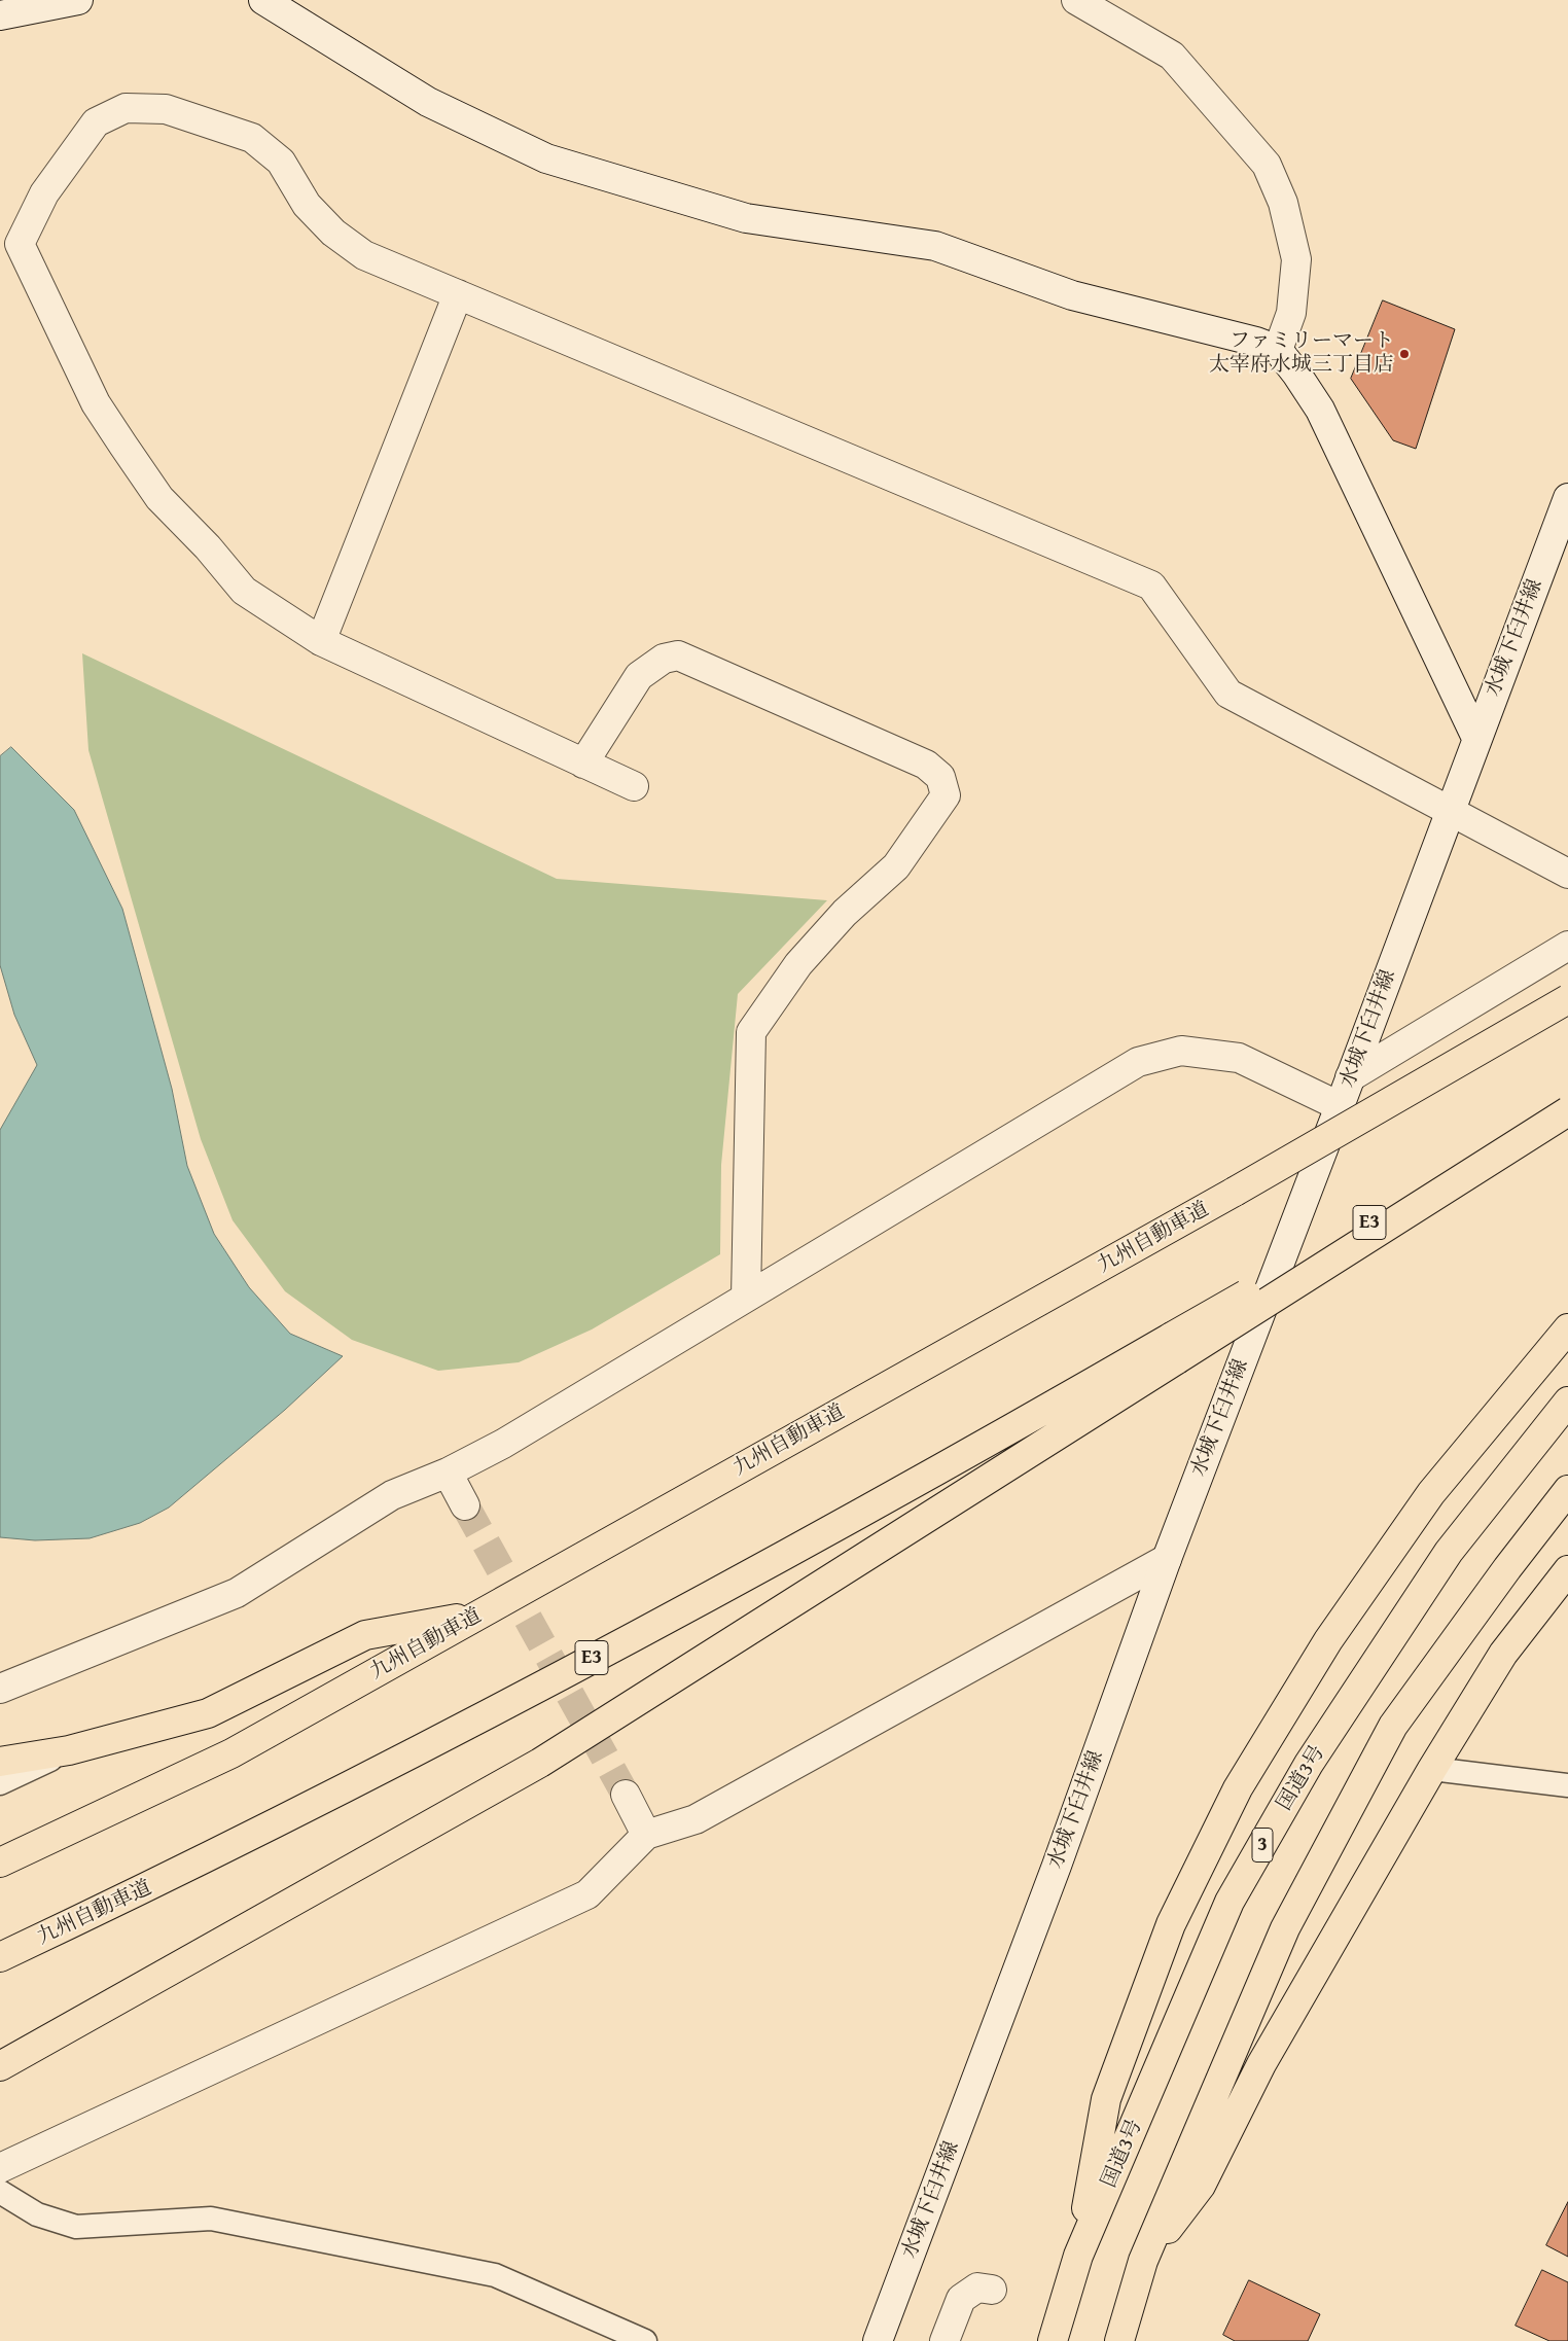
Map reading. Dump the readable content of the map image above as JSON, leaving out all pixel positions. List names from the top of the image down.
{
  "streets": {
    "highway": [
      "E3",
      "九州自動車道",
      "国道3号",
      "3"
    ],
    "street": ["水城下臼井線"]
  },
  "places": ["ファミリーマート 太宰府水城三丁目店"]
}
